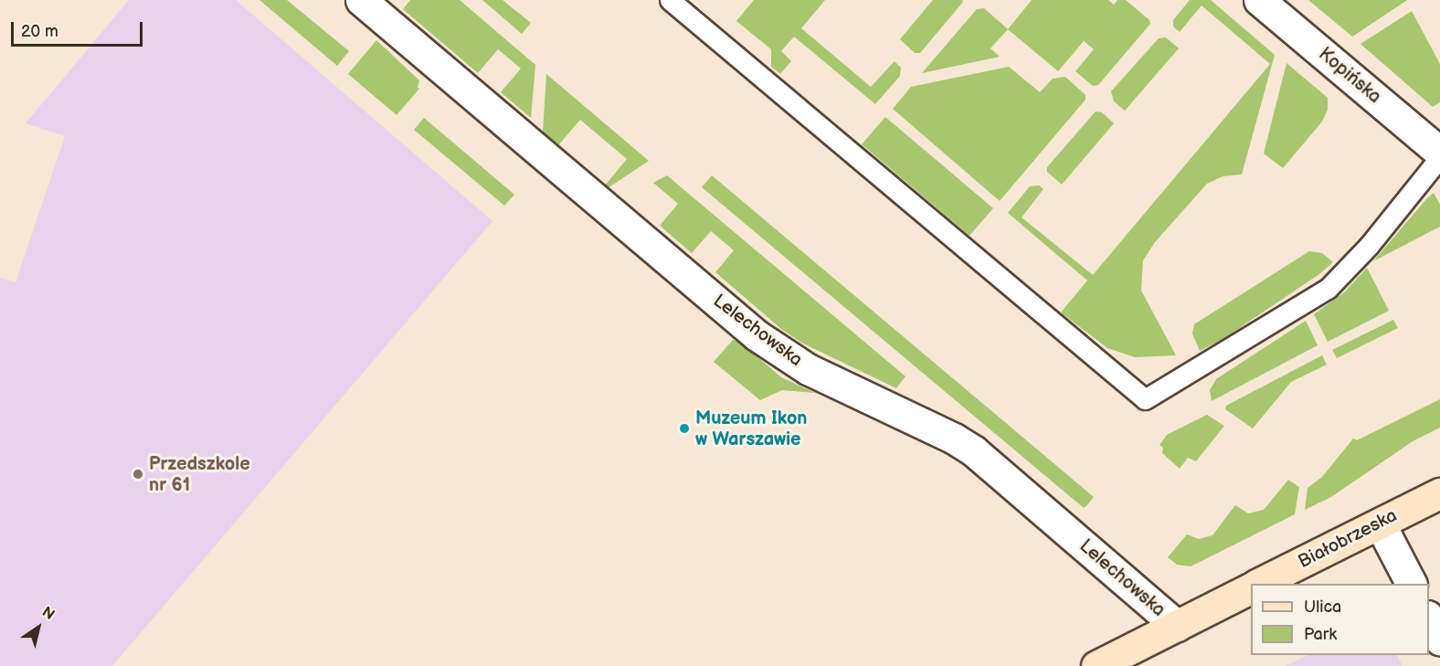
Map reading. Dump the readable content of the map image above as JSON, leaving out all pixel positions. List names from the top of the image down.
{
  "streets": {
    "street": ["Kopińska", "Lelechowska", "Białobrzeska"]
  },
  "places": ["Muzeum Ikon w Warszawie", "Przedszkole nr 61"],
  "legend": ["Ulica", "Park"],
  "scale_bar": "20 m",
  "north": "top right"
}
